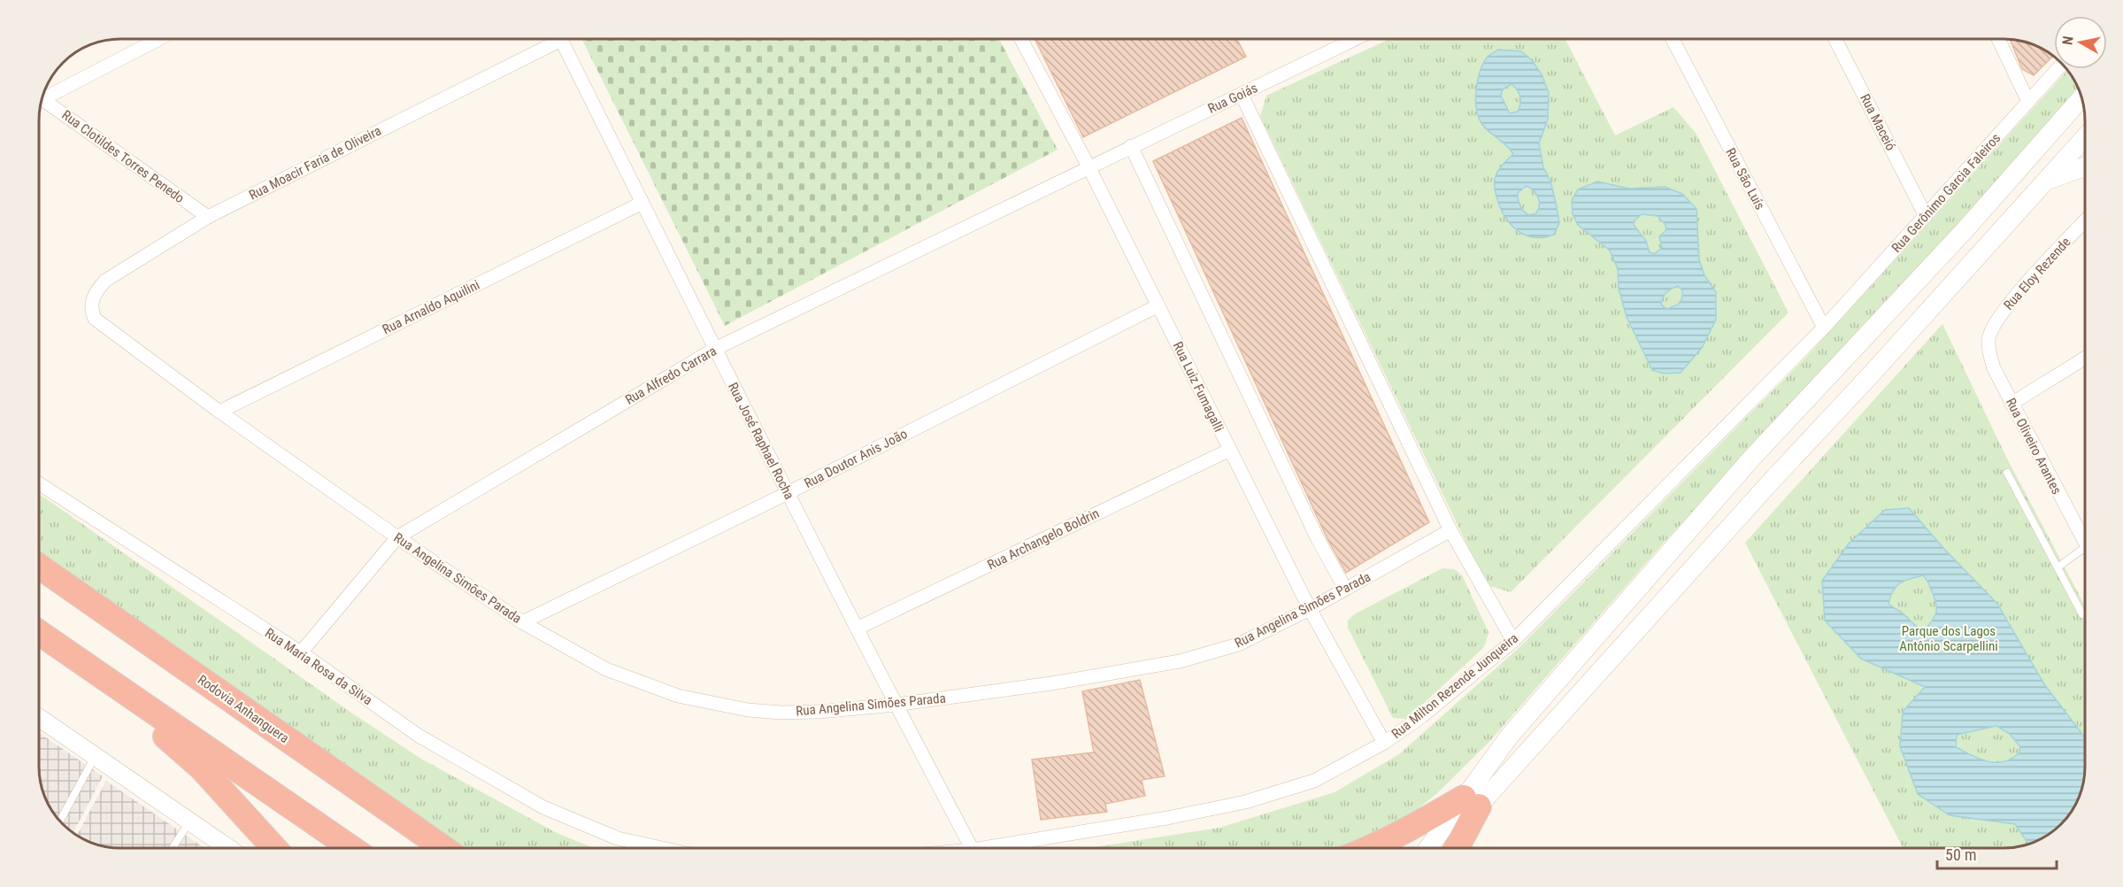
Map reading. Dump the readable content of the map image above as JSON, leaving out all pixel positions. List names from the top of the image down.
{
  "streets": {
    "highway": ["Rodovia Anhanguera"],
    "street": [
      "Rua Goiás",
      "Rua Maceió",
      "Rua Clotildes Torres Penedo",
      "Rua Moacir Faria de Oliveira",
      "Rua São Luís",
      "Rua Gerônimo Garcia Faleiros",
      "Rua Eloy Rezende",
      "Rua Arnaldo Aquilini",
      "Rua Alfredo Carrara",
      "Rua Luiz Fumagalli",
      "Rua José Raphael Rocha",
      "Rua Oliveiro Arantes",
      "Rua Doutor Anis João",
      "Rua Archangelo Boldrin",
      "Rua Angelina Simões Parada",
      "Rua Maria Rosa da Silva",
      "Rua Milton Rezende Junqueira"
    ]
  },
  "crossings": [
    ["Rua Goiás", "Rua Alfredo Carrara"],
    ["Rua Goiás", "Rua Luiz Fumagalli"],
    ["Rua Maceió", "Rua Gerônimo Garcia Faleiros"],
    ["Rua Clotildes Torres Penedo", "Rua Moacir Faria de Oliveira"],
    ["Rua Moacir Faria de Oliveira", "Rua Angelina Simões Parada"],
    ["Rua São Luís", "Rua Gerônimo Garcia Faleiros"],
    ["Rua São Luís", "Rua Milton Rezende Junqueira"],
    ["Rua Gerônimo Garcia Faleiros", "Rua Milton Rezende Junqueira"],
    ["Rua Eloy Rezende", "Rua Oliveiro Arantes"],
    ["Rua Arnaldo Aquilini", "Rua José Raphael Rocha"],
    ["Rua Arnaldo Aquilini", "Rua Angelina Simões Parada"],
    ["Rua Alfredo Carrara", "Rua Luiz Fumagalli"],
    ["Rua Alfredo Carrara", "Rua José Raphael Rocha"],
    ["Rua Alfredo Carrara", "Rua Angelina Simões Parada"],
    ["Rua Alfredo Carrara", "Rua Maria Rosa da Silva"],
    ["Rua Luiz Fumagalli", "Rua Doutor Anis João"],
    ["Rua Luiz Fumagalli", "Rua Archangelo Boldrin"],
    ["Rua Luiz Fumagalli", "Rua Angelina Simões Parada"],
    ["Rua Luiz Fumagalli", "Rua Milton Rezende Junqueira"],
    ["Rua José Raphael Rocha", "Rua Doutor Anis João"],
    ["Rua José Raphael Rocha", "Rua Archangelo Boldrin"],
    ["Rua José Raphael Rocha", "Rua Angelina Simões Parada"],
    ["Rua Doutor Anis João", "Rua Angelina Simões Parada"]
  ],
  "parks": ["Parque dos Lagos Antônio Scarpellini"],
  "scale_bar": "50 m",
  "north": "left"
}
